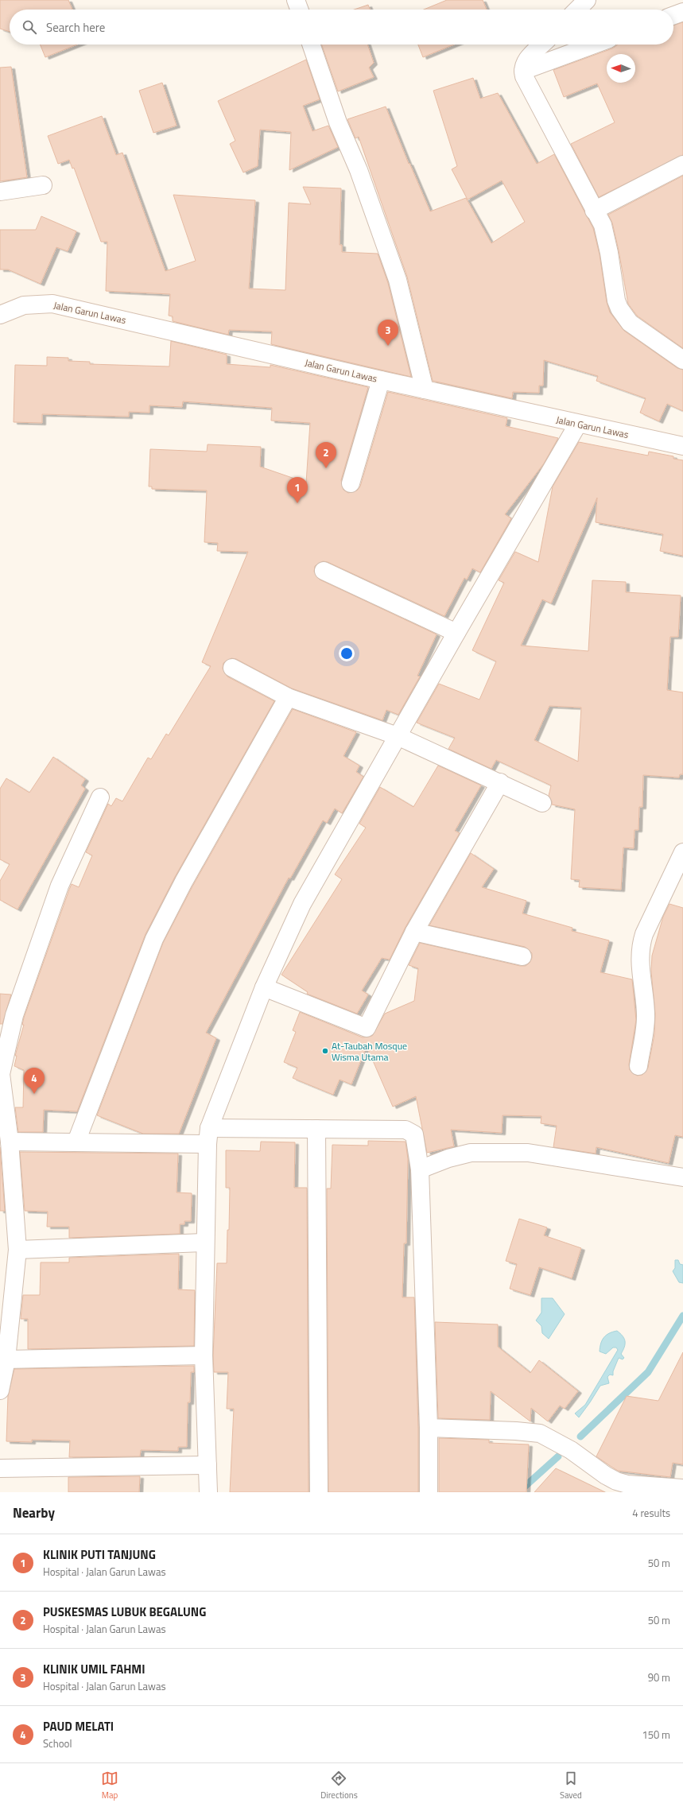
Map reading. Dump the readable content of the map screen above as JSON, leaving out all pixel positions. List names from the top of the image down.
{
  "streets": {
    "street": ["Jalan Garun Lawas"]
  },
  "places": ["At-Taubah Mosque Wisma Utama"],
  "north": "left",
  "page": {
    "search": "Search here",
    "pins": [
      "3",
      "2",
      "1",
      "4"
    ],
    "heading": ["Nearby", "4 results"],
    "list": [
      {
        "mark": "1",
        "name": "KLINIK PUTI TANJUNG",
        "note": "Hospital · Jalan Garun Lawas",
        "value": "50 m"
      },
      {
        "mark": "2",
        "name": "PUSKESMAS LUBUK BEGALUNG",
        "note": "Hospital · Jalan Garun Lawas",
        "value": "50 m"
      },
      {
        "mark": "3",
        "name": "KLINIK UMIL FAHMI",
        "note": "Hospital · Jalan Garun Lawas",
        "value": "90 m"
      },
      {
        "mark": "4",
        "name": "PAUD MELATI",
        "note": "School",
        "value": "150 m"
      }
    ],
    "nav": ["Map", "Directions", "Saved"]
  }
}
